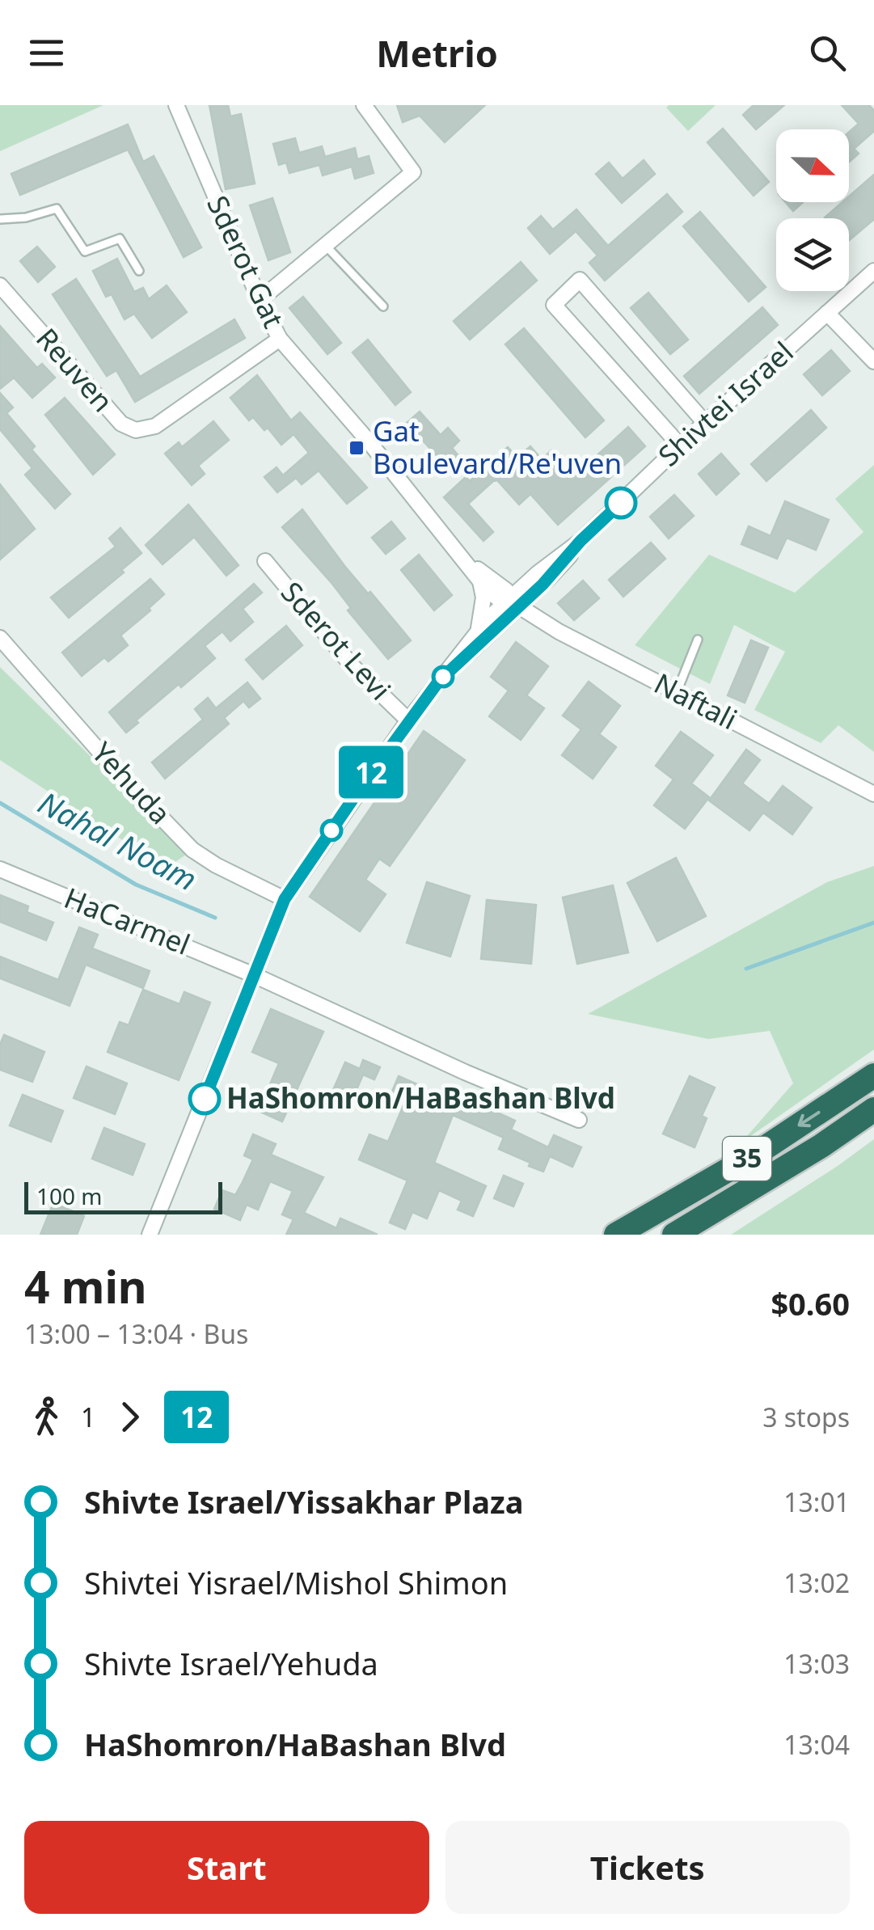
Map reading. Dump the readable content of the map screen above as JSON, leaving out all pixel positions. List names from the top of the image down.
{
  "streets": {
    "highway": ["35"],
    "street": [
      "Sderot Gat",
      "Reuven",
      "Shivtei Israel",
      "Sderot Levi",
      "Naftali",
      "Yehuda",
      "HaCarmel"
    ]
  },
  "crossings": [
    ["Sderot Gat", "Reuven"],
    ["Sderot Gat", "Shivtei Israel"],
    ["Sderot Gat", "Naftali"],
    ["Shivtei Israel", "Sderot Levi"],
    ["Shivtei Israel", "Naftali"],
    ["Shivtei Israel", "Yehuda"],
    ["Shivtei Israel", "HaCarmel"]
  ],
  "water": ["Nahal Noam"],
  "places": {
    "transit": ["Gat Boulevard/Re'uven"],
    "other": ["HaShomron/HaBashan Blvd"]
  },
  "lines": ["bus line 12"],
  "scale_bar": "100 m",
  "north": "right",
  "page": {
    "header": "Metrio",
    "on_map": "12",
    "scale": "100 m",
    "heading": ["4 min", "13:00 – 13:04 · Bus", "$0.60"],
    "legs": ["1", "12", "3 stops"],
    "list": [
      {
        "name": "Shivte Israel/Yissakhar Plaza",
        "value": "13:01"
      },
      {
        "name": "Shivtei Yisrael/Mishol Shimon",
        "value": "13:02"
      },
      {
        "name": "Shivte Israel/Yehuda",
        "value": "13:03"
      },
      {
        "name": "HaShomron/HaBashan Blvd",
        "value": "13:04"
      }
    ],
    "buttons": ["Start", "Tickets"]
  }
}
